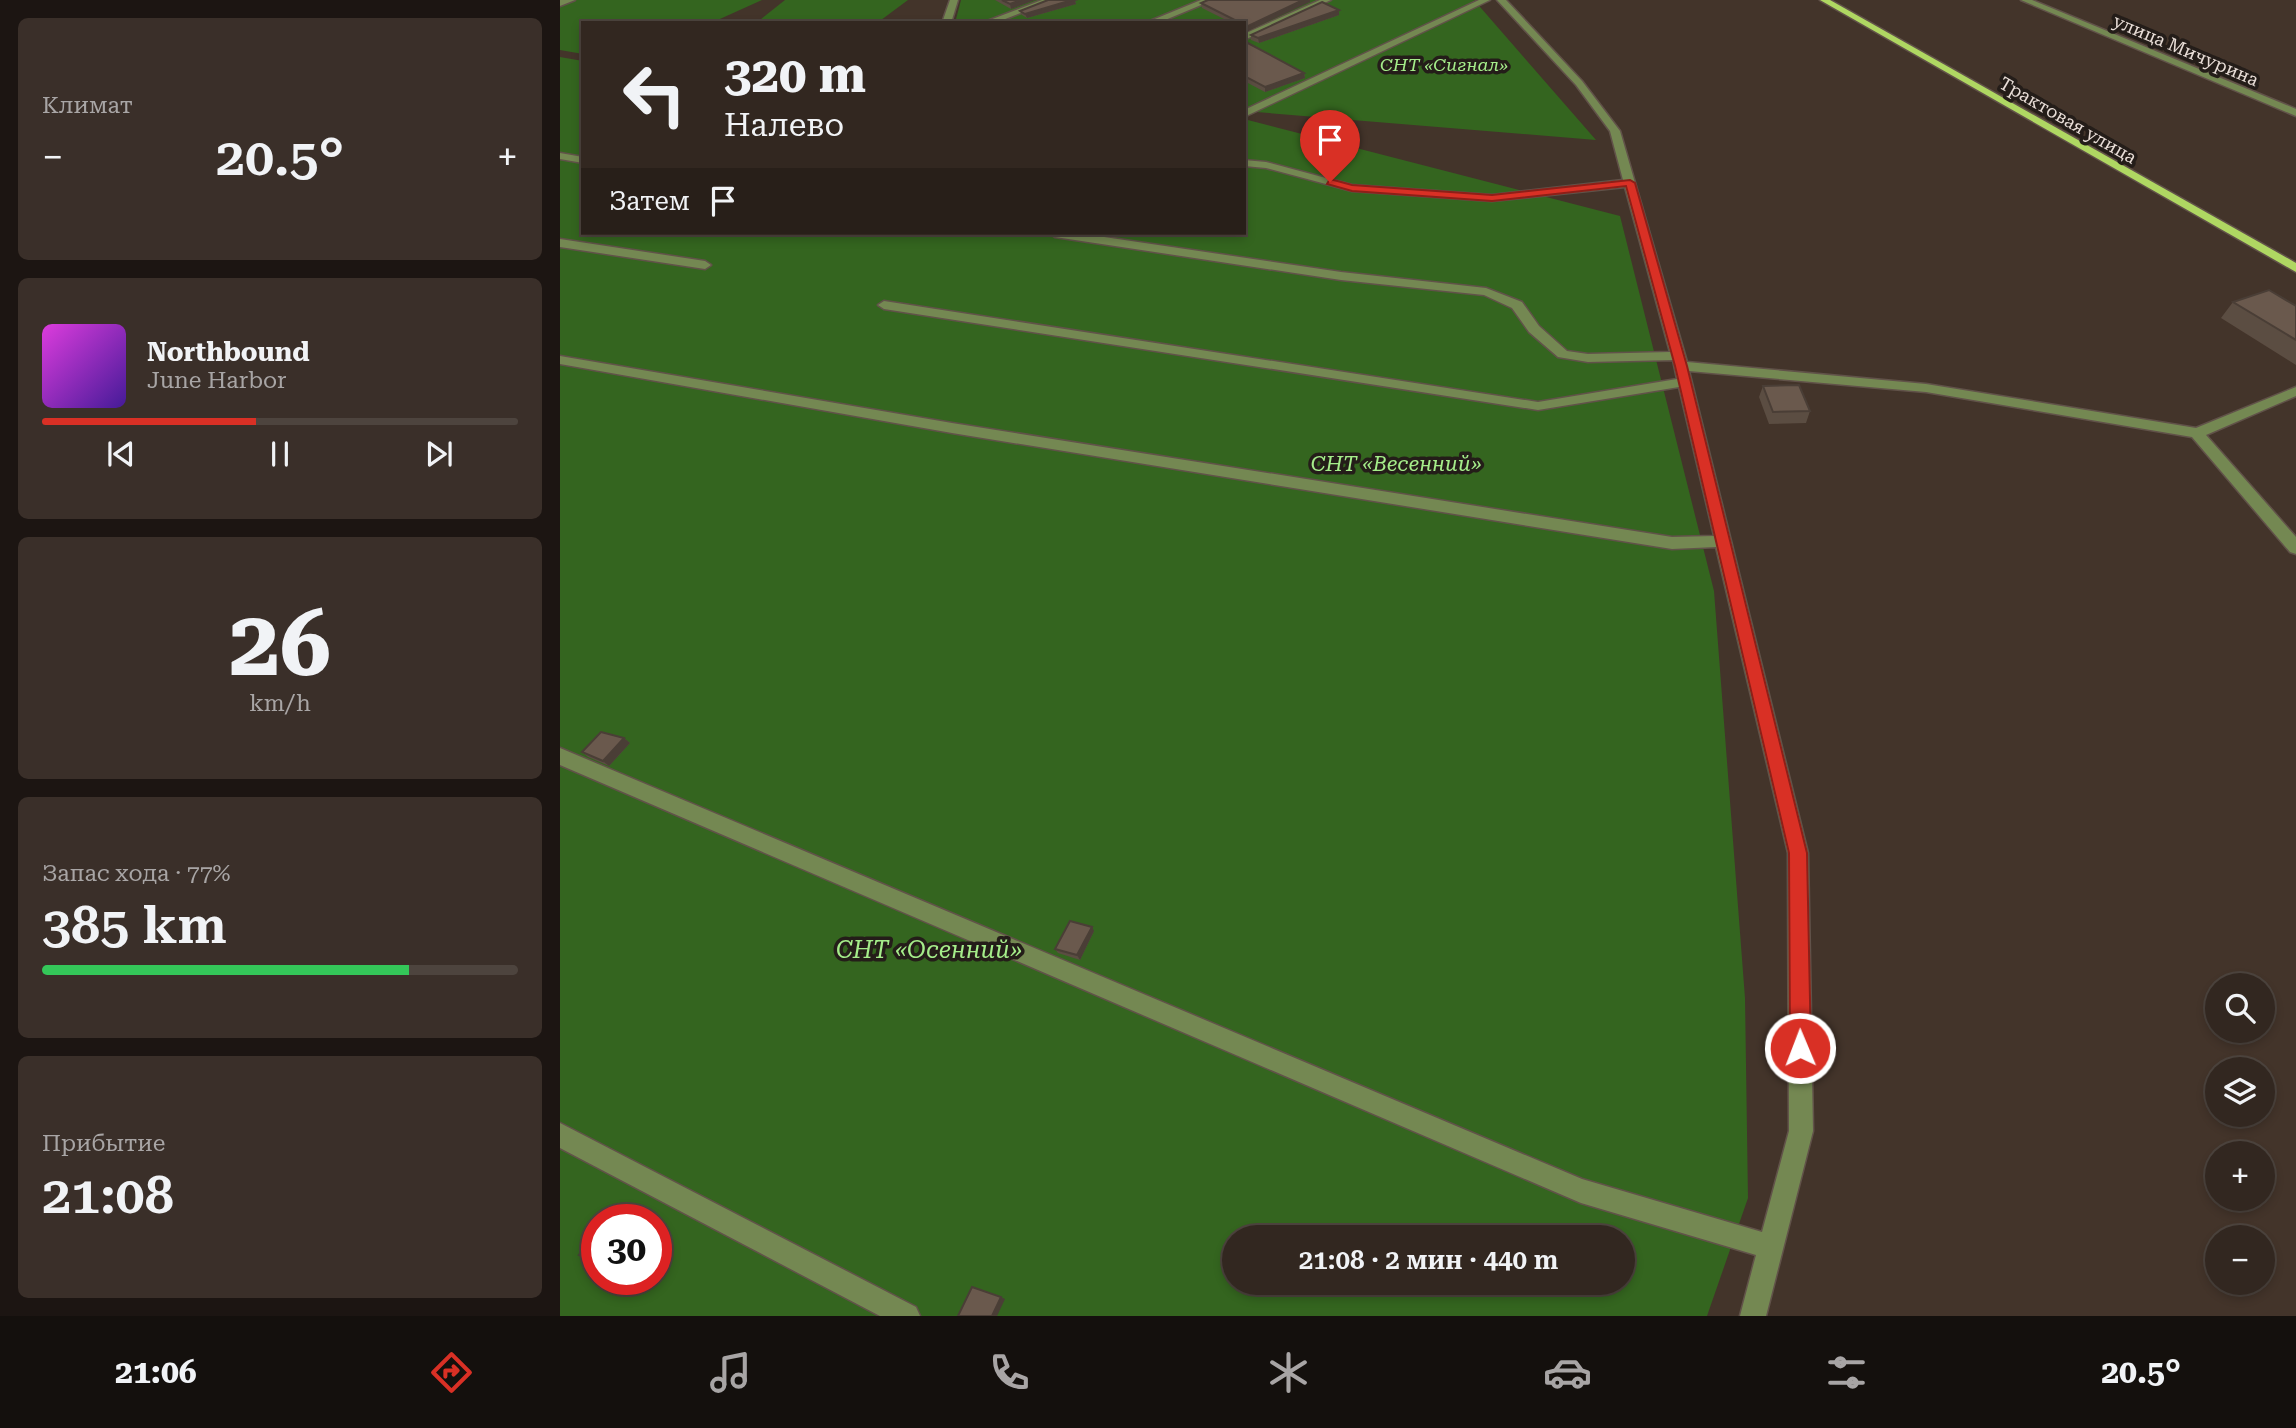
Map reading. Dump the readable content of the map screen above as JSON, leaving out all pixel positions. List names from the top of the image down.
{
  "streets": {
    "main road": ["Трактовая улица"],
    "street": ["улица Мичурина"]
  },
  "parks": ["СНТ «Сигнал»", "СНТ «Весенний»", "СНТ «Осенний»"],
  "page": {
    "tile": [
      "Климат",
      ["26", "km/h"],
      ["Запас хода · 77%", "385 km"],
      ["Прибытие", "21:08"]
    ],
    "turn": ["320 m", "Налево"],
    "heat": ["−", "20.5°", "+"],
    "then": "Затем",
    "song": ["Northbound", "June Harbor"],
    "map_buttons": ["+", "−"],
    "limit": "30",
    "trip": "21:08 · 2 мин · 440 m",
    "tabs": ["21:06", "20.5°"]
  }
}
